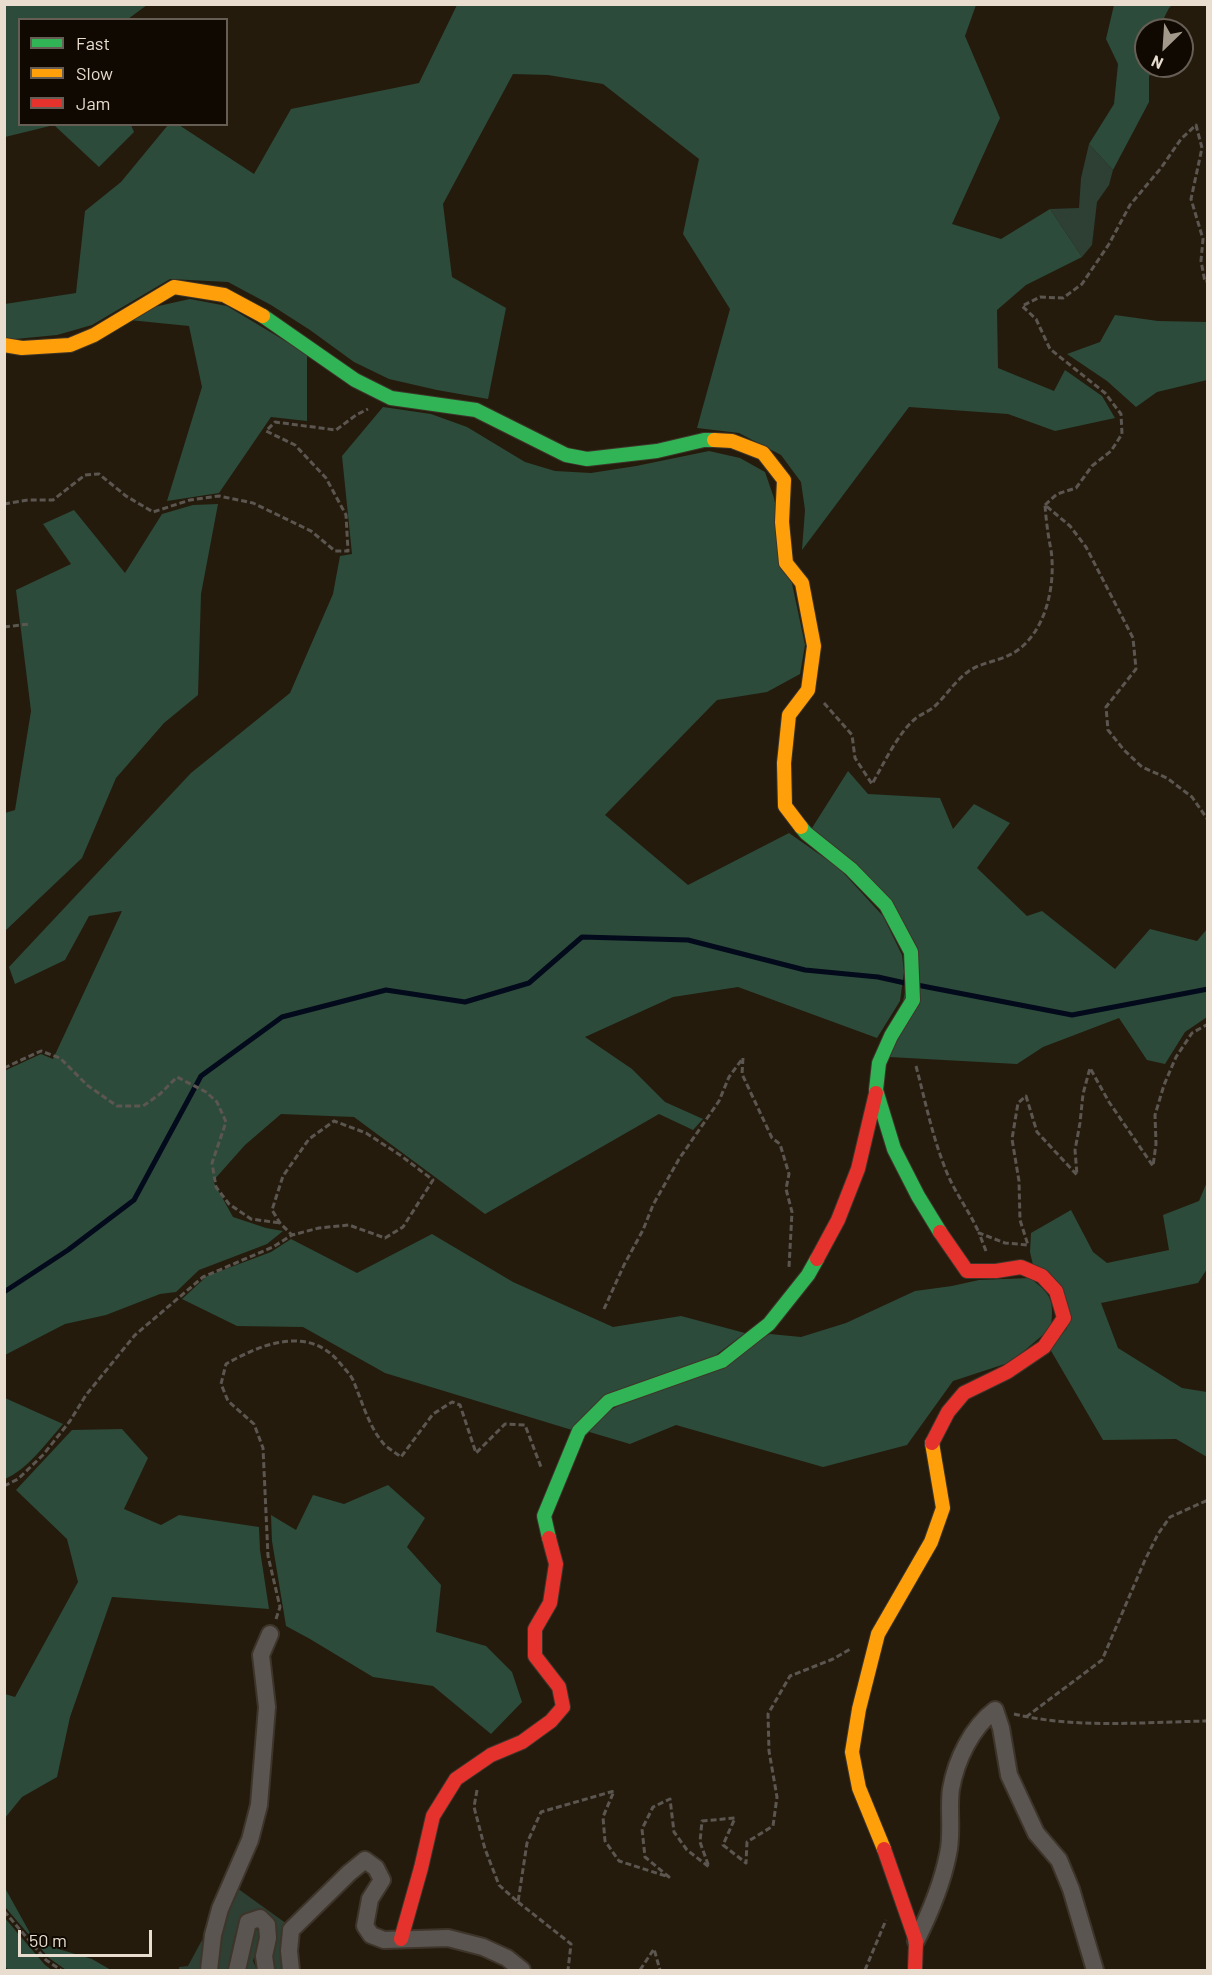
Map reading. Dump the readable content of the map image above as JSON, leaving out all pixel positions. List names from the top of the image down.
{
  "legend": ["Fast", "Slow", "Jam"],
  "scale_bar": "50 m",
  "north": "bottom left"
}
